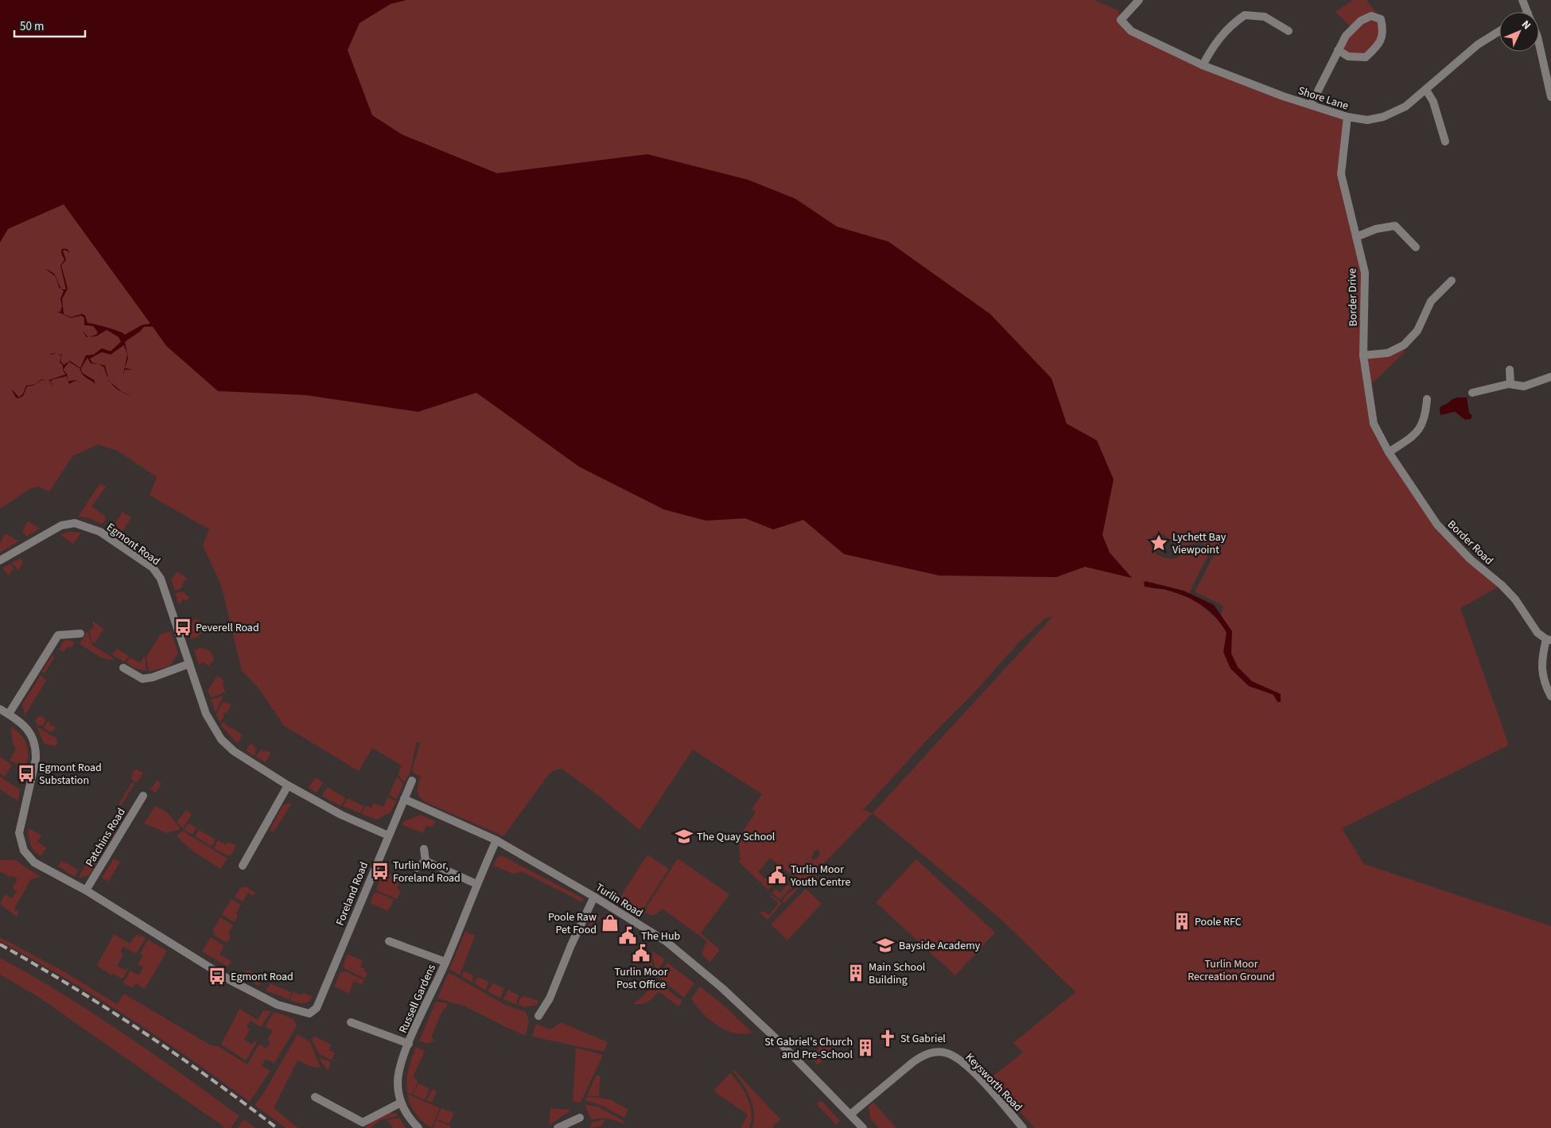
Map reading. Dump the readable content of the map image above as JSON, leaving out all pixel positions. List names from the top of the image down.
{
  "streets": {
    "street": [
      "Shore Lane",
      "Border Drive",
      "Border Road",
      "Egmont Road",
      "Patchins Road",
      "Foreland Road",
      "Turlin Road",
      "Russell Gardens",
      "Keysworth Road"
    ]
  },
  "crossings": [
    ["Shore Lane", "Border Drive"],
    ["Border Drive", "Border Road"],
    ["Egmont Road", "Foreland Road"],
    ["Patchins Road", "Foreland Road"],
    ["Foreland Road", "Turlin Road"],
    ["Turlin Road", "Russell Gardens"],
    ["Turlin Road", "Keysworth Road"]
  ],
  "parks": ["Turlin Moor Recreation Ground"],
  "places": {
    "place": ["Lychett Bay Viewpoint"],
    "bus stop": [
      "Peverell Road",
      "Egmont Road Substation",
      "Turlin Moor, Foreland Road",
      "Egmont Road"
    ],
    "school or university": ["The Quay School", "Bayside Academy"],
    "public building": ["Turlin Moor Youth Centre", "The Hub", "Turlin Moor Post Office"],
    "building": ["Poole RFC", "Main School Building", "St Gabriel's Church and Pre-School"],
    "shop": ["Poole Raw Pet Food"],
    "church": ["St Gabriel"]
  },
  "scale_bar": "50 m",
  "north": "top right"
}
